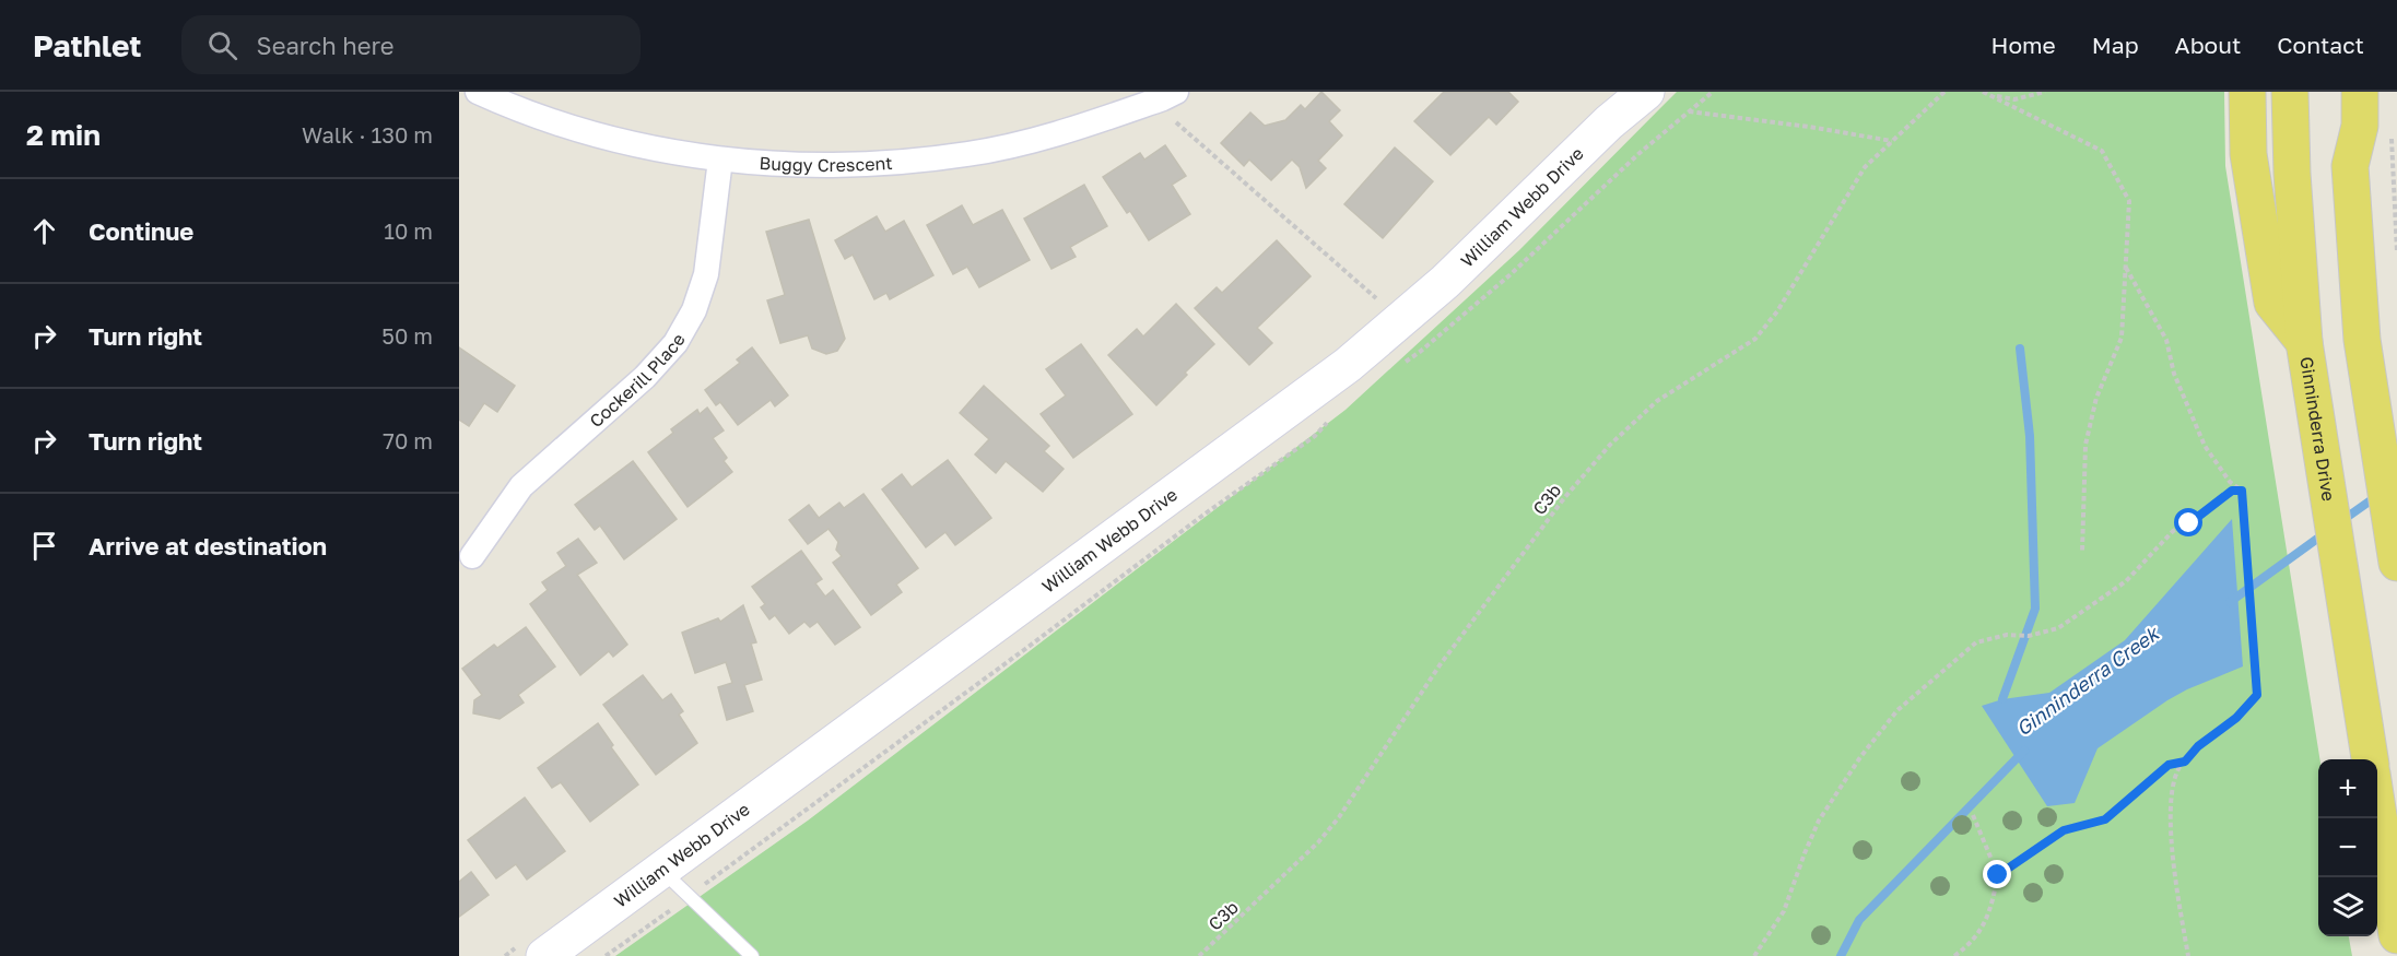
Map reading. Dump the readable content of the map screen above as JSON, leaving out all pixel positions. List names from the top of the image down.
{
  "streets": {
    "main road": ["William Webb Drive", "Ginninderra Drive"],
    "street": ["Buggy Crescent", "Cockerill Place"],
    "path": ["C3b"]
  },
  "crossings": [
    ["Buggy Crescent", "Cockerill Place"]
  ],
  "water": ["Ginninderra Creek"],
  "page": {
    "header": "Pathlet",
    "search": "Search here",
    "nav": [
      "Home",
      "Map",
      "About",
      "Contact"
    ],
    "heading": ["2 min", "Walk · 130 m"],
    "list": [
      ["Continue", "10 m"],
      ["Turn right", "50 m"],
      ["Turn right", "70 m"],
      "Arrive at destination"
    ],
    "map_buttons": ["+", "−"]
  }
}
